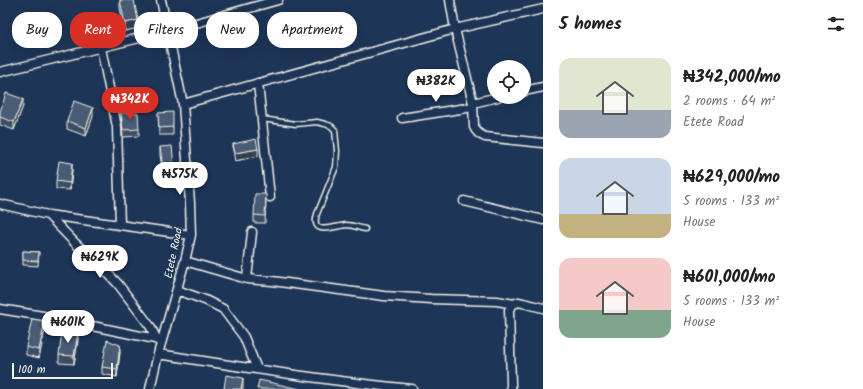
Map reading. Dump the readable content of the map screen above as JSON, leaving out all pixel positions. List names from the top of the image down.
{
  "streets": {
    "street": ["Etete Road"]
  },
  "scale_bar": "100 m",
  "page": {
    "heading": "5 homes",
    "chip": [
      "Buy",
      "Rent",
      "Filters",
      "New",
      "Apartment"
    ],
    "list": [
      {
        "name": "₦342,000/mo",
        "note": "2 rooms · 64 m² · Etete Road"
      },
      {
        "name": "₦629,000/mo",
        "note": "5 rooms · 133 m² · House"
      },
      {
        "name": "₦601,000/mo",
        "note": "5 rooms · 133 m² · House"
      }
    ],
    "price": [
      "₦382K",
      "₦342K",
      "₦575K",
      "₦629K",
      "₦601K"
    ],
    "scale": "100 m"
  }
}
